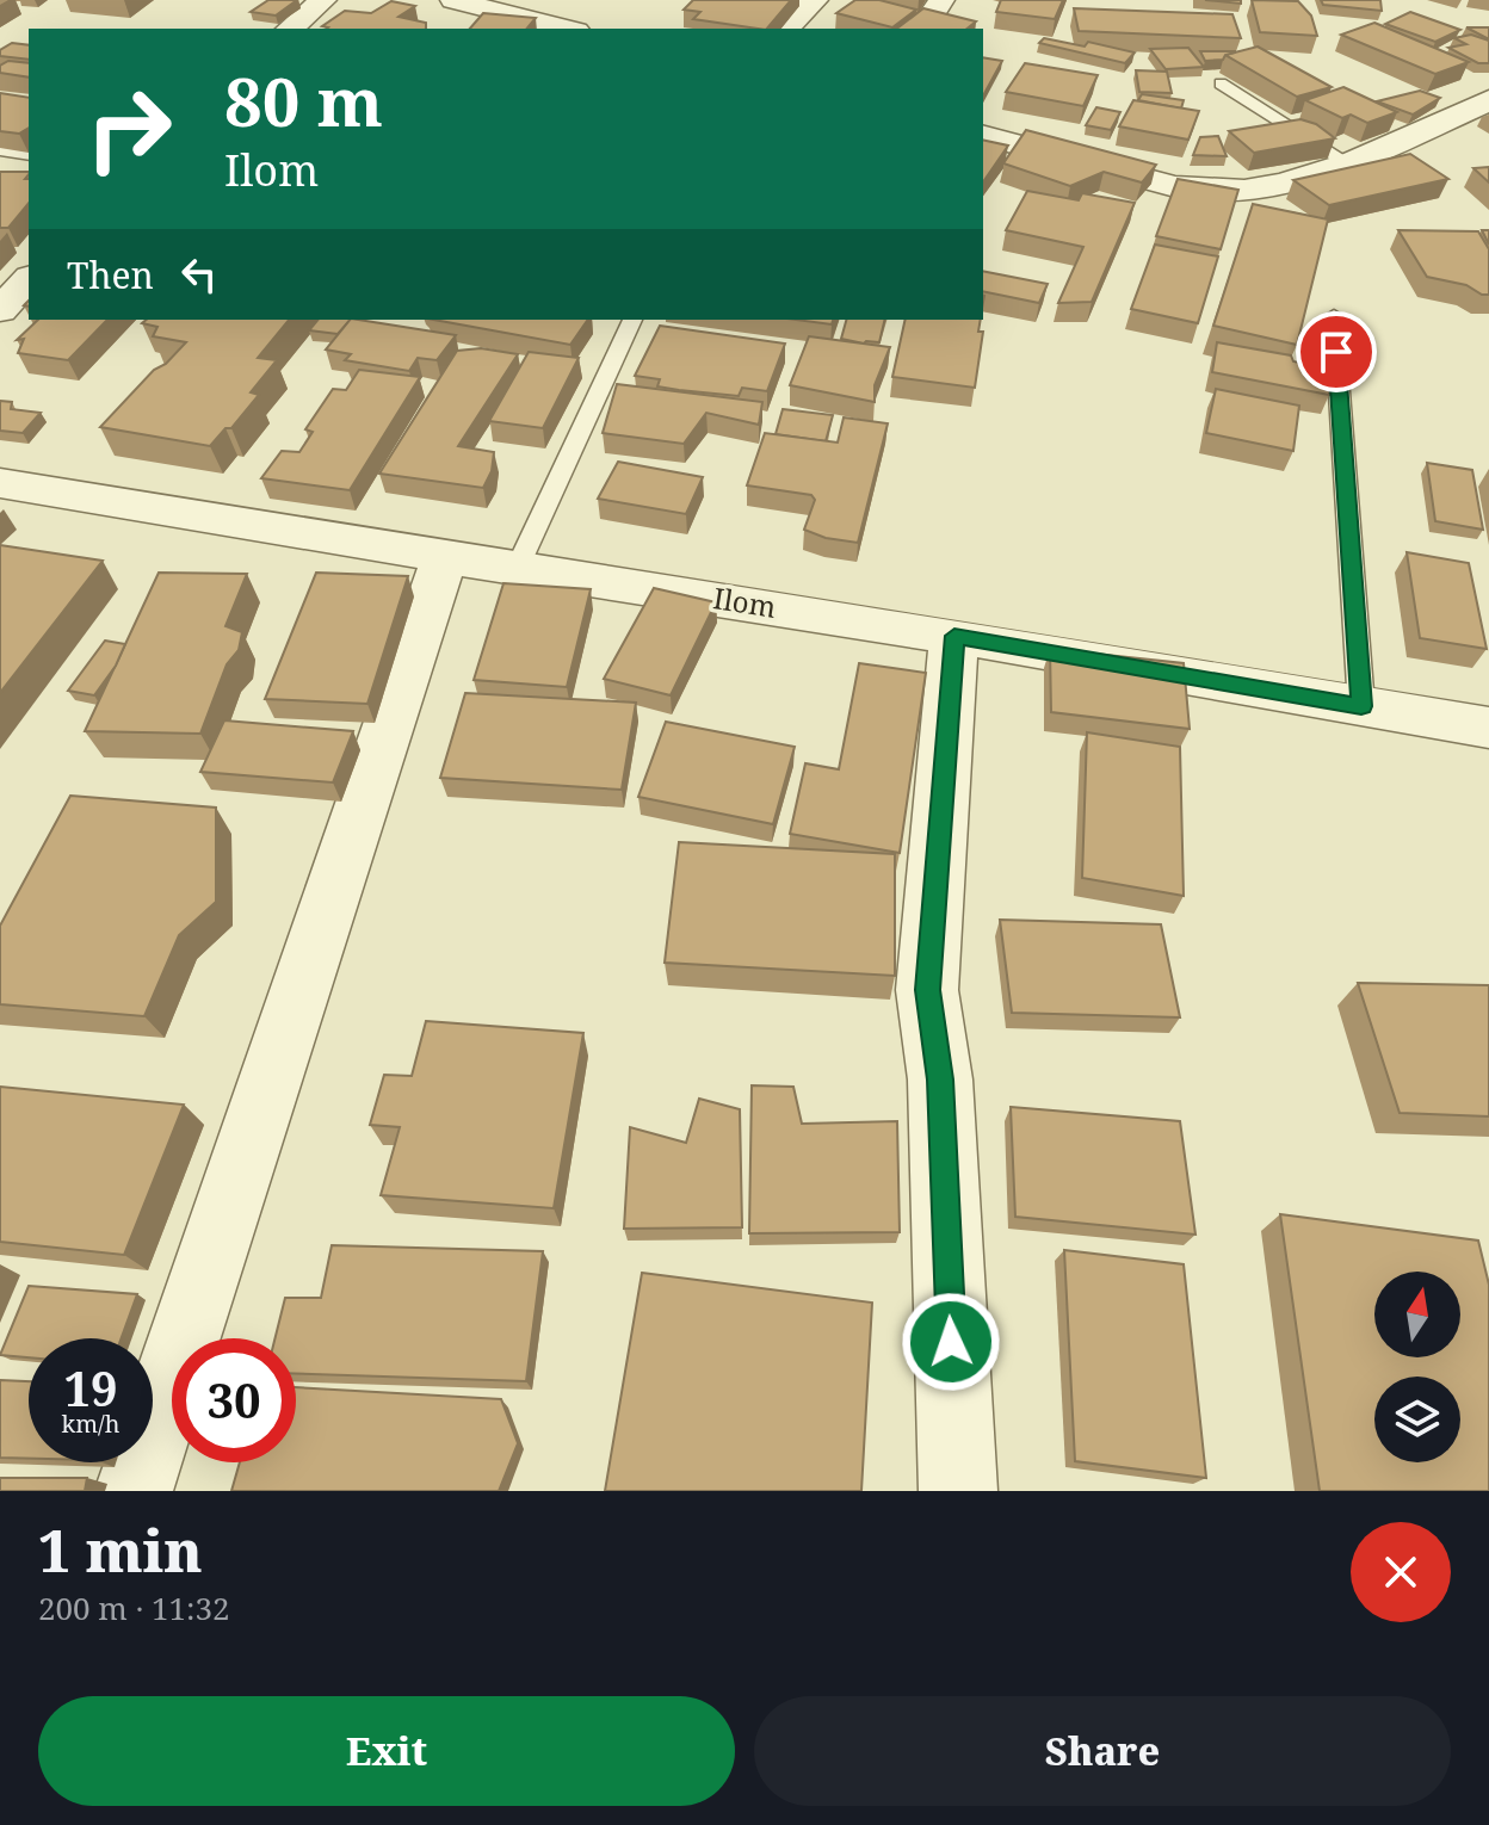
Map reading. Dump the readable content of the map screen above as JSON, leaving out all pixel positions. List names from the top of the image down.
{
  "streets": {
    "street": ["Ilom"]
  },
  "north": "top",
  "page": {
    "turn": ["80 m", "Ilom"],
    "then": "Then",
    "speed": "19 km/h",
    "limit": "30",
    "heading": ["1 min", "200 m · 11:32"],
    "buttons": ["Exit", "Share"]
  }
}
